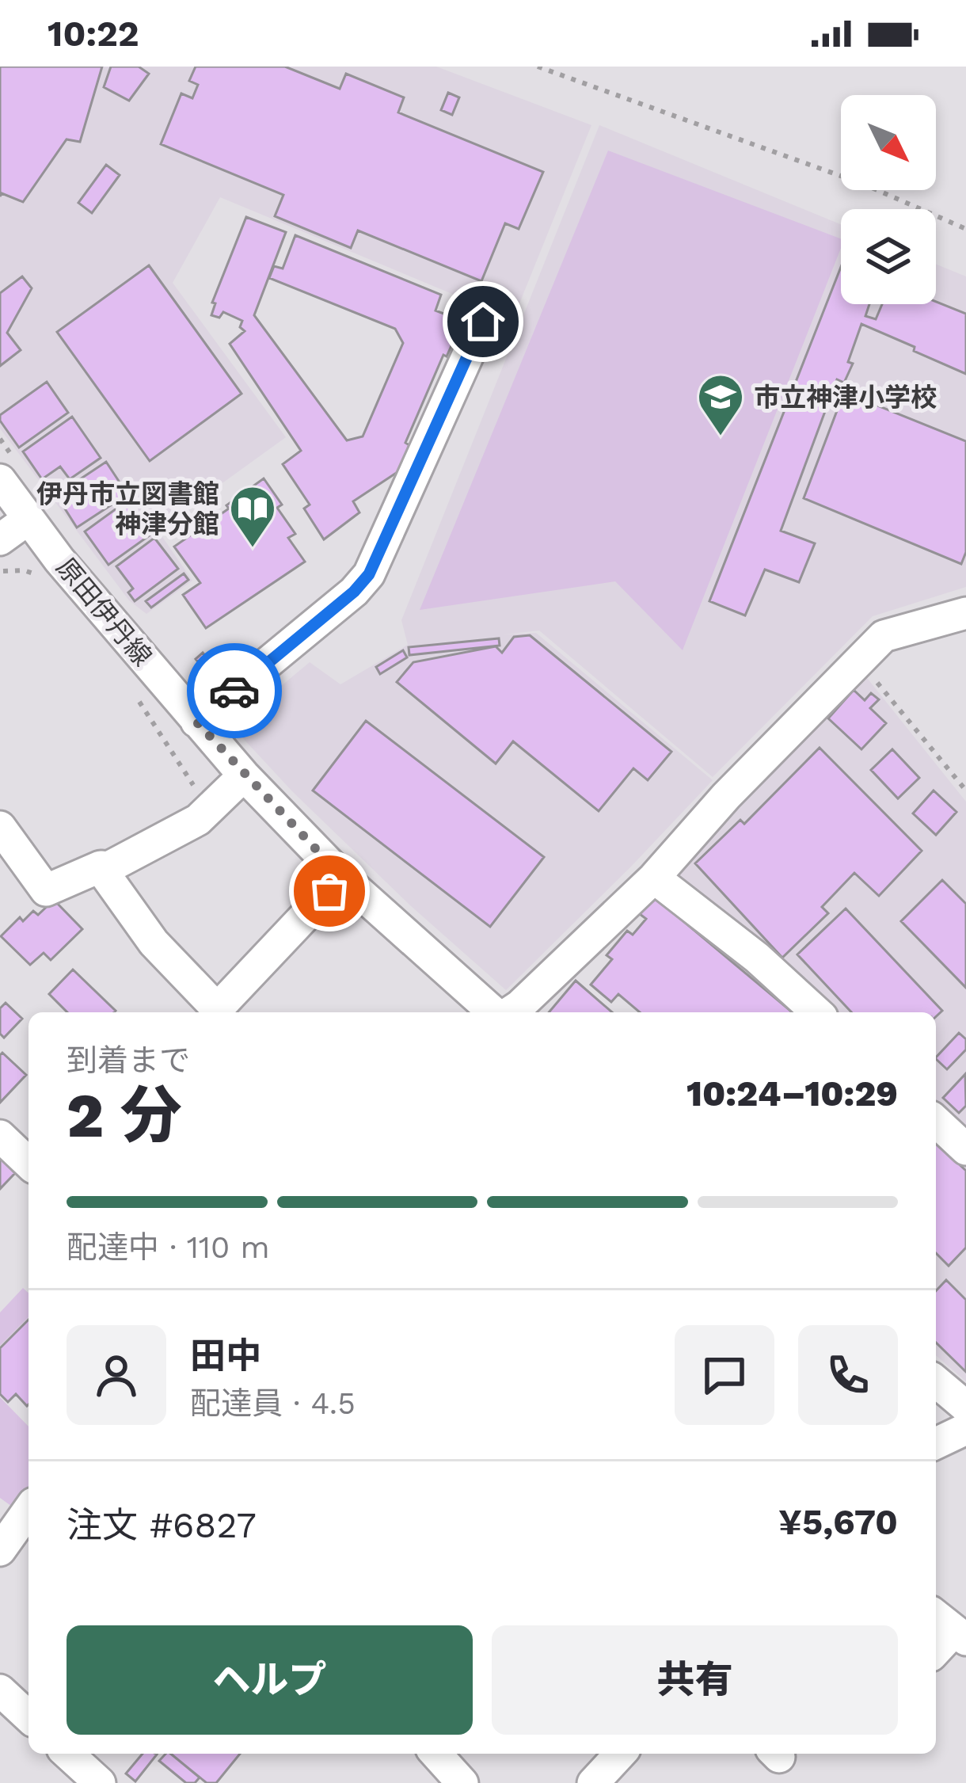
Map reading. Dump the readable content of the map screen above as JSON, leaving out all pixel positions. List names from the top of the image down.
{
  "streets": {
    "street": ["原田伊丹線"]
  },
  "places": {
    "school or university": ["市立神津小学校"],
    "library": ["伊丹市立図書館 神津分館"]
  },
  "north": "bottom right",
  "page": {
    "status": "10:22",
    "heading": ["2 分", "到着まで", "10:24–10:29"],
    "panel": [
      "田中",
      "配達員 · 4.5",
      "注文 #6827",
      "¥5,670"
    ],
    "bar": "配達中 · 110 m",
    "buttons": ["ヘルプ", "共有"]
  }
}
